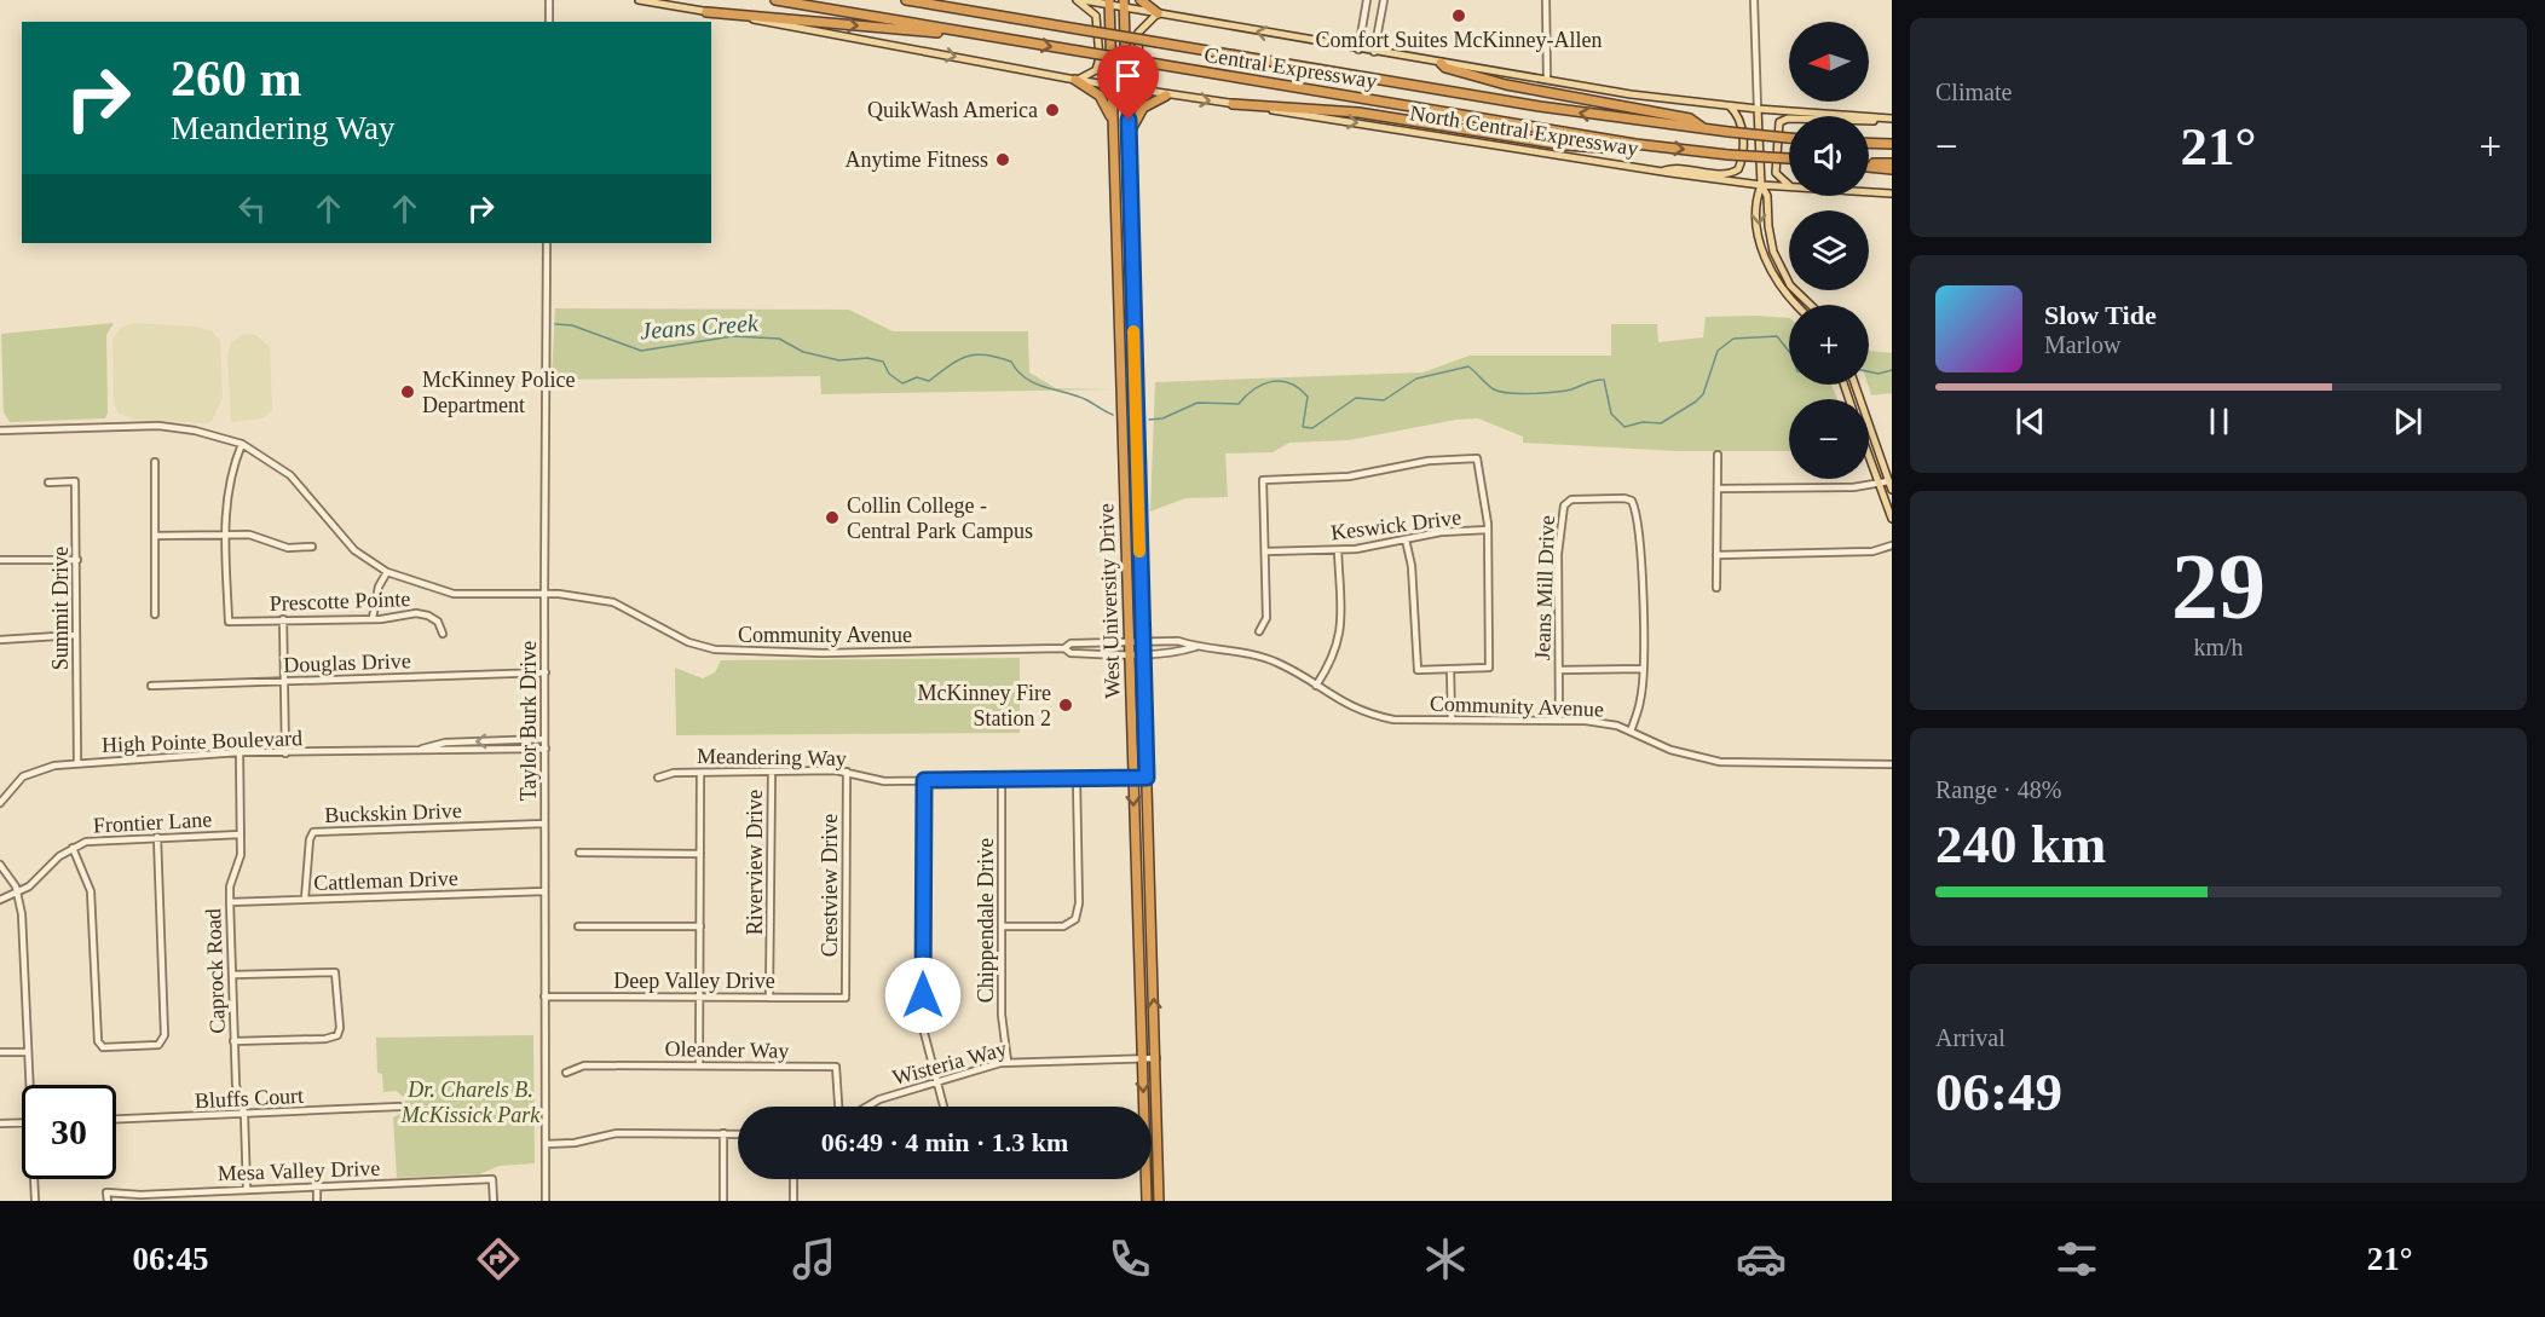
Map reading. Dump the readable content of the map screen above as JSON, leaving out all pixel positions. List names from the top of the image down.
{
  "streets": {
    "highway": ["Central Expressway", "West University Drive"],
    "main road": ["North Central Expressway"],
    "street": [
      "Keswick Drive",
      "Jeans Mill Drive",
      "Prescotte Pointe",
      "Summit Drive",
      "Community Avenue",
      "Douglas Drive",
      "Taylor Burk Drive",
      "High Pointe Boulevard",
      "Meandering Way",
      "Buckskin Drive",
      "Frontier Lane",
      "Riverview Drive",
      "Cattleman Drive",
      "Crestview Drive",
      "Chippendale Drive",
      "Caprock Road",
      "Deep Valley Drive",
      "Oleander Way",
      "Wisteria Way",
      "Bluffs Court",
      "Mesa Valley Drive"
    ]
  },
  "crossings": [
    ["North Central Expressway", "West University Drive"],
    ["Jeans Mill Drive", "Community Avenue"],
    ["West University Drive", "Community Avenue"],
    ["West University Drive", "Meandering Way"],
    ["West University Drive", "Wisteria Way"],
    ["Summit Drive", "High Pointe Boulevard"],
    ["Community Avenue", "Taylor Burk Drive"],
    ["Douglas Drive", "Taylor Burk Drive"],
    ["Taylor Burk Drive", "High Pointe Boulevard"],
    ["Taylor Burk Drive", "Buckskin Drive"],
    ["Taylor Burk Drive", "Cattleman Drive"],
    ["Taylor Burk Drive", "Deep Valley Drive"],
    ["High Pointe Boulevard", "Caprock Road"],
    ["Meandering Way", "Riverview Drive"],
    ["Meandering Way", "Crestview Drive"],
    ["Meandering Way", "Chippendale Drive"],
    ["Buckskin Drive", "Cattleman Drive"],
    ["Frontier Lane", "Caprock Road"],
    ["Riverview Drive", "Deep Valley Drive"],
    ["Cattleman Drive", "Caprock Road"],
    ["Crestview Drive", "Deep Valley Drive"],
    ["Chippendale Drive", "Wisteria Way"],
    ["Caprock Road", "Bluffs Court"],
    ["Caprock Road", "Mesa Valley Drive"]
  ],
  "one_way": ["North Central Expressway"],
  "water": ["Jeans Creek"],
  "parks": ["Dr. Charels B. McKissick Park"],
  "places": [
    "Comfort Suites McKinney-Allen",
    "QuikWash America",
    "Anytime Fitness",
    "McKinney Police Department",
    "Collin College - Central Park Campus",
    "McKinney Fire Station 2"
  ],
  "north": "left",
  "page": {
    "tile": [
      "Climate",
      ["29", "km/h"],
      ["Range · 48%", "240 km"],
      ["Arrival", "06:49"]
    ],
    "map_buttons": ["+", "−"],
    "turn": ["260 m", "Meandering Way"],
    "heat": ["−", "21°", "+"],
    "song": ["Slow Tide", "Marlow"],
    "limit": "30",
    "trip": "06:49 · 4 min · 1.3 km",
    "tabs": ["06:45", "21°"]
  }
}
